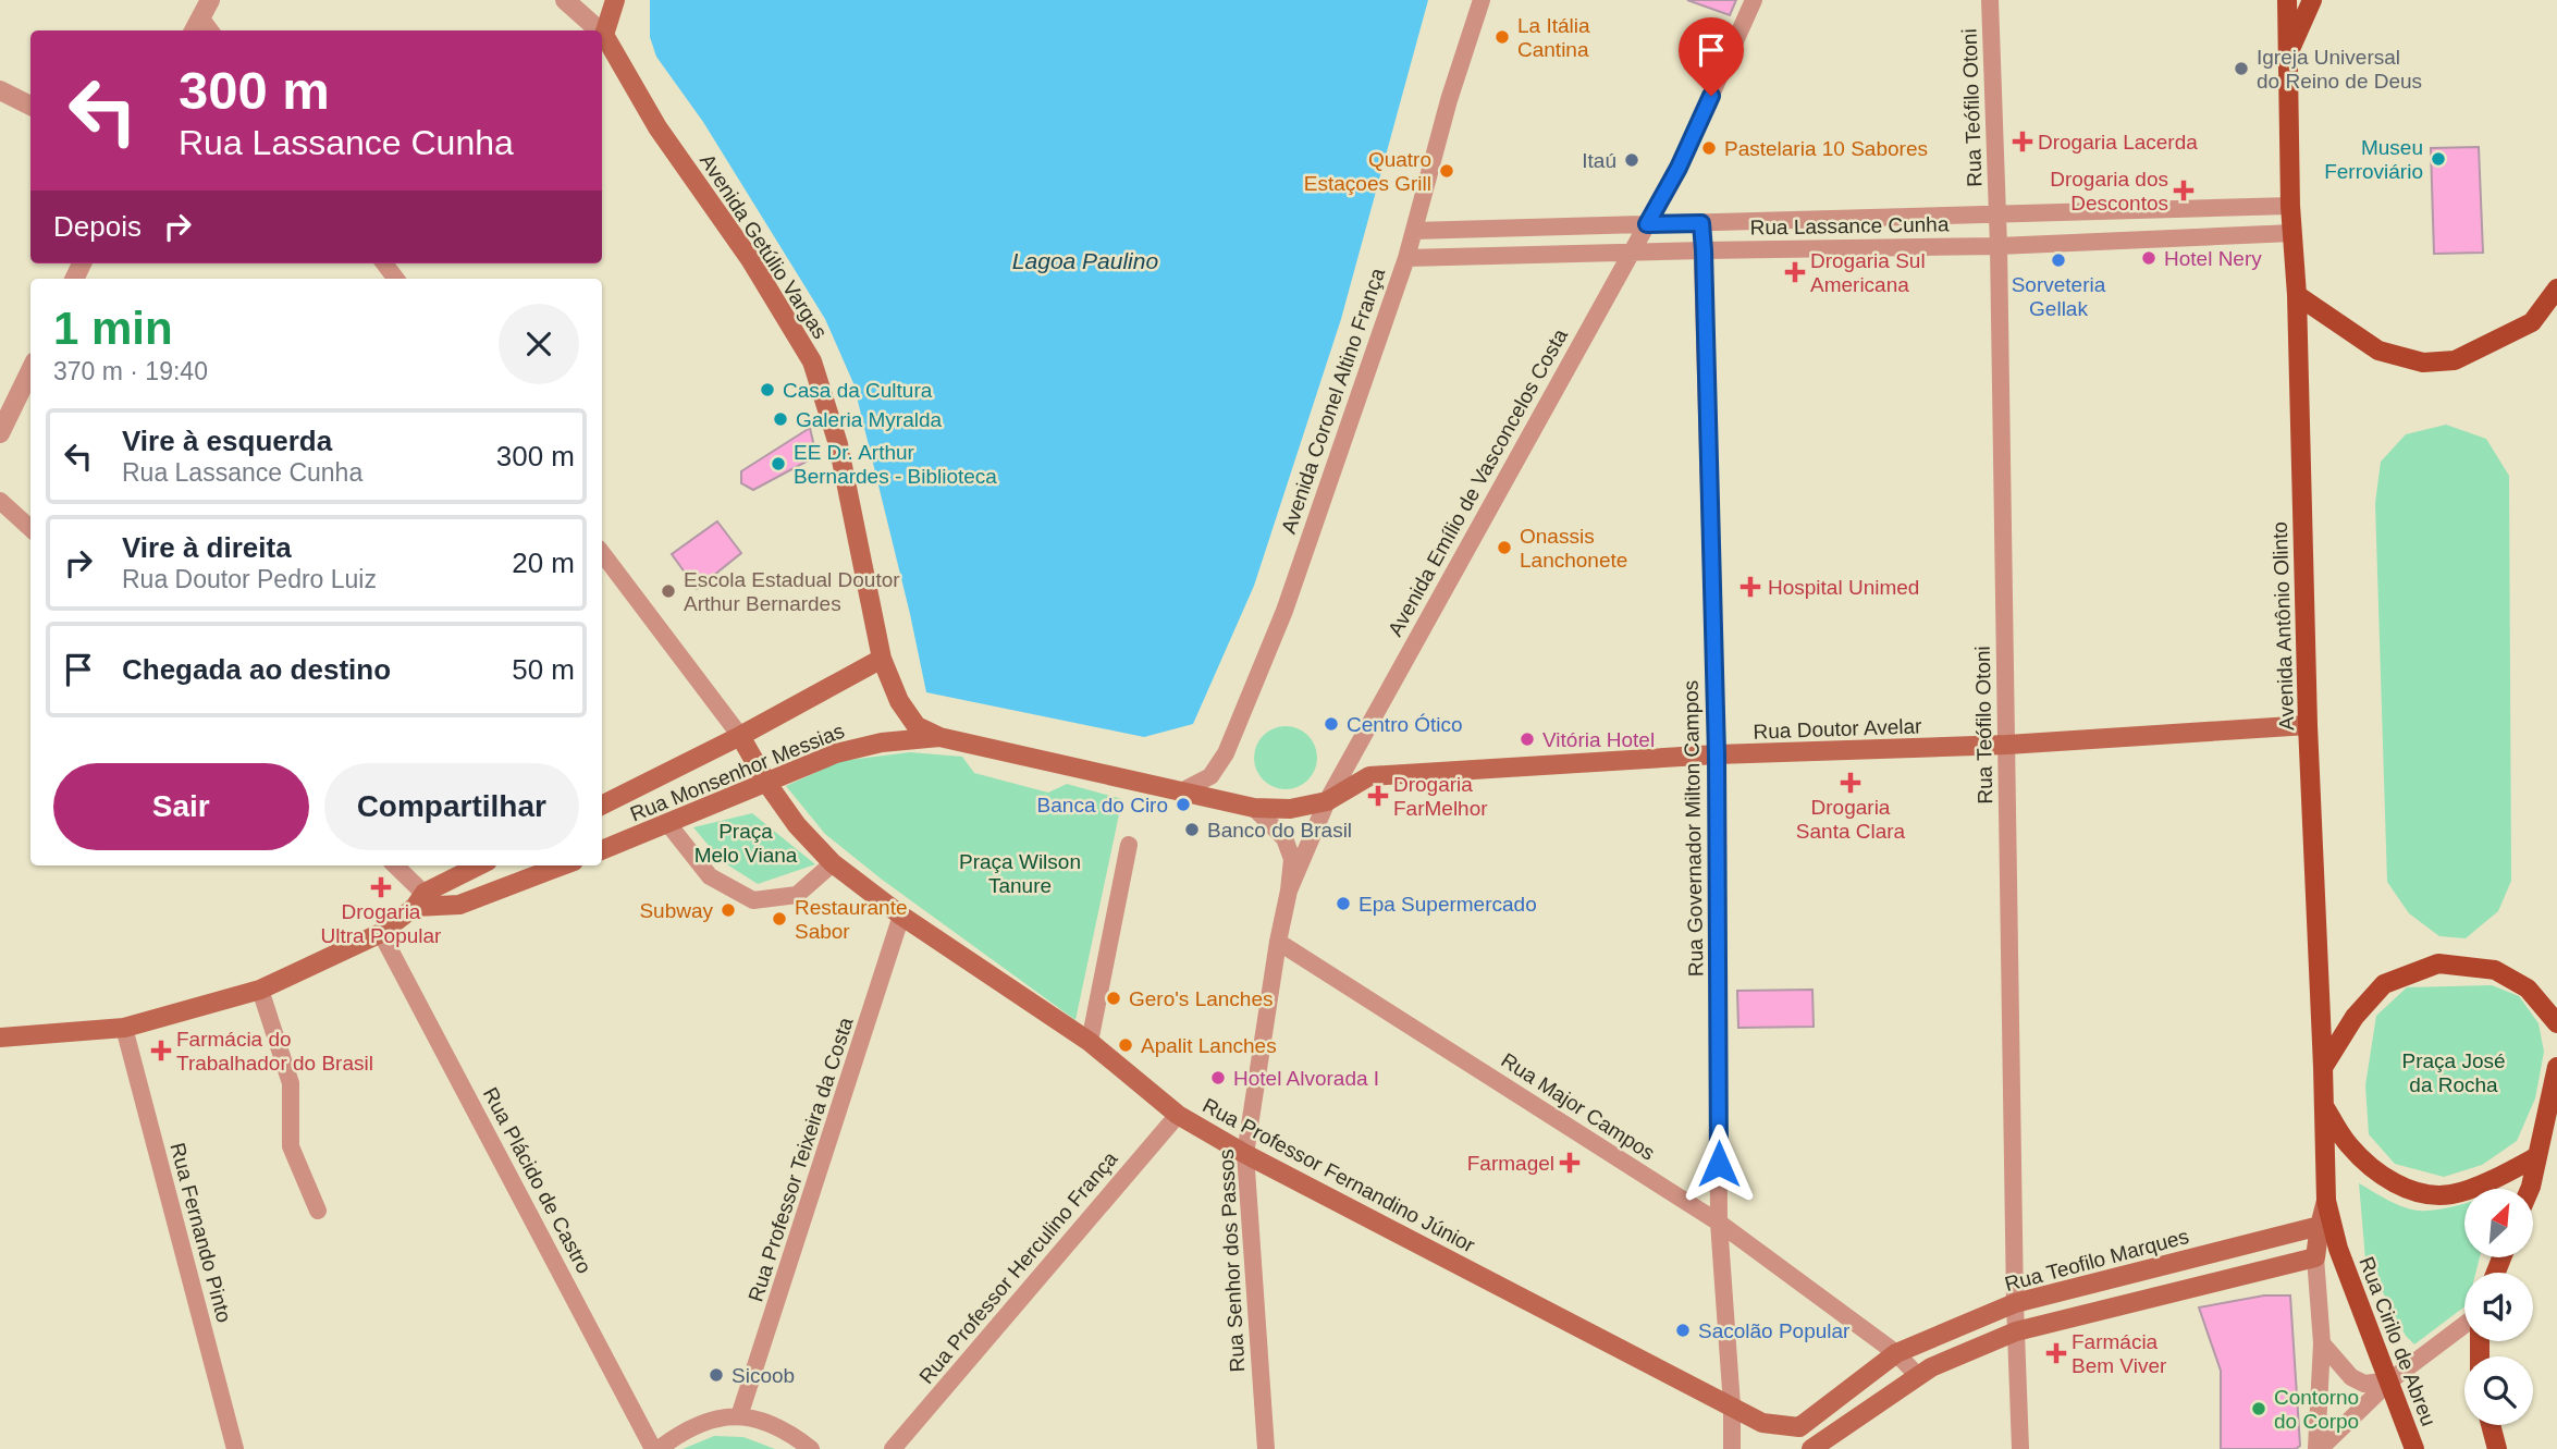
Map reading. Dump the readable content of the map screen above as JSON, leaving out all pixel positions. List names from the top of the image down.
{
  "streets": {
    "main road": [
      "Avenida Getúlio Vargas",
      "Avenida Antônio Olinto",
      "Rua Doutor Avelar",
      "Rua Monsenhor Messias",
      "Rua Professor Fernandino Júnior",
      "Rua Teofilo Marques",
      "Rua Cirilo de Abreu"
    ],
    "street": [
      "Rua Teófilo Otoni",
      "Rua Lassance Cunha",
      "Avenida Coronel Altino França",
      "Avenida Emílio de Vasconcelos Costa",
      "Rua Governador Milton Campos",
      "Rua Major Campos",
      "Rua Professor Teixeira da Costa",
      "Rua Plácido de Castro",
      "Rua Fernando Pinto",
      "Rua Senhor dos Passos",
      "Rua Professor Herculino França"
    ]
  },
  "crossings": [
    ["Rua Teófilo Otoni", "Rua Lassance Cunha"],
    ["Rua Teófilo Otoni", "Rua Doutor Avelar"],
    ["Rua Teófilo Otoni", "Rua Teofilo Marques"],
    ["Rua Lassance Cunha", "Avenida Coronel Altino França"],
    ["Rua Lassance Cunha", "Avenida Emílio de Vasconcelos Costa"],
    ["Rua Lassance Cunha", "Avenida Antônio Olinto"],
    ["Rua Lassance Cunha", "Rua Governador Milton Campos"],
    ["Avenida Getúlio Vargas", "Rua Monsenhor Messias"],
    ["Avenida Emílio de Vasconcelos Costa", "Rua Doutor Avelar"],
    ["Avenida Emílio de Vasconcelos Costa", "Rua Senhor dos Passos"],
    ["Avenida Antônio Olinto", "Rua Doutor Avelar"],
    ["Avenida Antônio Olinto", "Rua Cirilo de Abreu"],
    ["Rua Doutor Avelar", "Rua Governador Milton Campos"],
    ["Rua Doutor Avelar", "Rua Senhor dos Passos"],
    ["Rua Monsenhor Messias", "Rua Professor Fernandino Júnior"],
    ["Rua Governador Milton Campos", "Rua Major Campos"],
    ["Rua Governador Milton Campos", "Rua Professor Fernandino Júnior"],
    ["Rua Major Campos", "Rua Teofilo Marques"],
    ["Rua Major Campos", "Rua Senhor dos Passos"],
    ["Rua Professor Teixeira da Costa", "Rua Professor Fernandino Júnior"],
    ["Rua Professor Fernandino Júnior", "Rua Teofilo Marques"],
    ["Rua Professor Fernandino Júnior", "Rua Senhor dos Passos"],
    ["Rua Professor Fernandino Júnior", "Rua Professor Herculino França"]
  ],
  "water": ["Lagoa Paulino"],
  "parks": ["Praça Melo Viana", "Praça Wilson Tanure", "Praça José da Rocha"],
  "places": {
    "other": [
      "La Itália Cantina",
      "Igreja Universal do Reino de Deus",
      "Pastelaria 10 Sabores",
      "Museu Ferroviário",
      "Itaú",
      "Quatro Estaçoes Grill",
      "Hotel Nery",
      "Sorveteria Gellak",
      "Casa da Cultura",
      "Galeria Myralda",
      "EE Dr. Arthur Bernardes - Biblioteca",
      "Onassis Lanchonete",
      "Escola Estadual Doutor Arthur Bernardes",
      "Centro Ótico",
      "Vitória Hotel",
      "Banca do Ciro",
      "Banco do Brasil",
      "Epa Supermercado",
      "Subway",
      "Restaurante Sabor",
      "Gero's Lanches",
      "Apalit Lanches",
      "Hotel Alvorada I",
      "Sacolão Popular",
      "Sicoob",
      "Contorno do Corpo"
    ],
    "health": [
      "Drogaria Lacerda",
      "Drogaria dos Descontos",
      "Drogaria Sul Americana",
      "Hospital Unimed",
      "Drogaria Santa Clara",
      "Drogaria FarMelhor",
      "Drogaria Ultra Popular",
      "Farmácia do Trabalhador do Brasil",
      "Farmagel",
      "Farmácia Bem Viver"
    ]
  },
  "north": "top right",
  "page": {
    "turn": ["300 m", "Rua Lassance Cunha"],
    "then": "Depois",
    "heading": ["1 min", "370 m · 19:40"],
    "list": [
      {
        "name": "Vire à esquerda",
        "note": "Rua Lassance Cunha",
        "value": "300 m"
      },
      {
        "name": "Vire à direita",
        "note": "Rua Doutor Pedro Luiz",
        "value": "20 m"
      },
      {
        "name": "Chegada ao destino",
        "value": "50 m"
      }
    ],
    "buttons": ["Sair", "Compartilhar"]
  }
}
